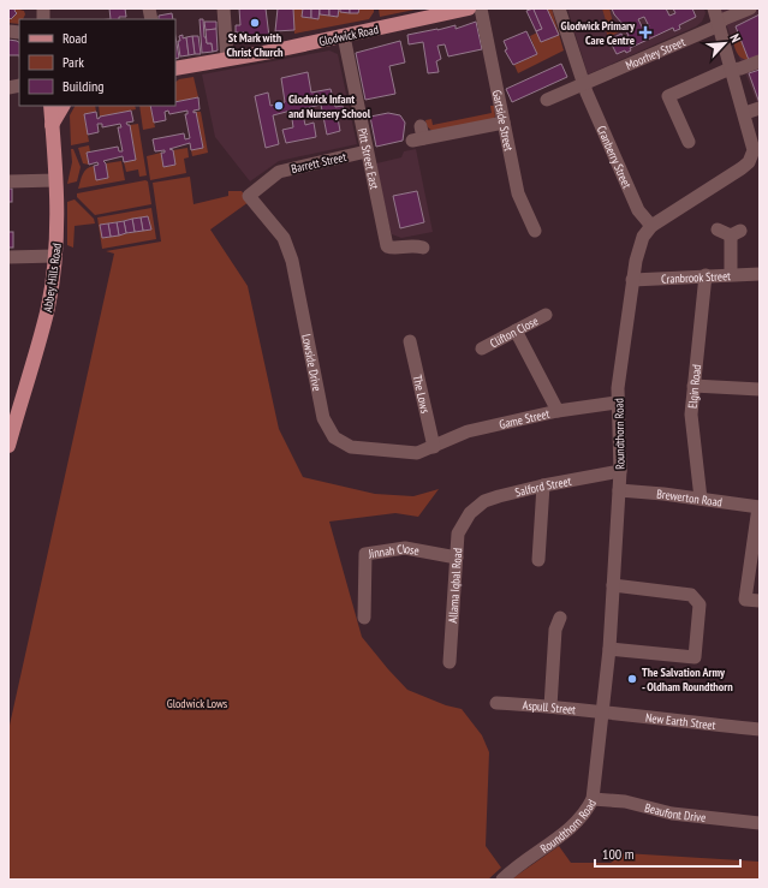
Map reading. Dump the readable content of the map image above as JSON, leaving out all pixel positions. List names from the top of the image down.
{
  "streets": {
    "main road": ["Glodwick Road", "Abbey Hills Road"],
    "street": [
      "Moorhey Street",
      "Gartside Street",
      "Cranberry Street",
      "Pitt Street East",
      "Barrett Street",
      "Cranbrook Street",
      "Clifton Close",
      "Lowside Drive",
      "Elgin Road",
      "The Lows",
      "Game Street",
      "Roundthorn Road",
      "Salford Street",
      "Brewerton Road",
      "Jinnah Close",
      "Allama Iqbal Road",
      "Aspull Street",
      "New Earth Street",
      "Beaufont Drive"
    ]
  },
  "crossings": [
    ["Glodwick Road", "Pitt Street East"],
    ["Moorhey Street", "Cranberry Street"],
    ["Moorhey Street", "Roundthorn Road"],
    ["Cranberry Street", "Roundthorn Road"],
    ["Pitt Street East", "Barrett Street"],
    ["Barrett Street", "Lowside Drive"],
    ["Cranbrook Street", "Elgin Road"],
    ["Cranbrook Street", "Roundthorn Road"],
    ["Lowside Drive", "The Lows"],
    ["Lowside Drive", "Game Street"],
    ["Elgin Road", "Brewerton Road"],
    ["The Lows", "Game Street"],
    ["Game Street", "Roundthorn Road"],
    ["Roundthorn Road", "Salford Street"],
    ["Roundthorn Road", "Brewerton Road"],
    ["Roundthorn Road", "Aspull Street"],
    ["Roundthorn Road", "New Earth Street"],
    ["Roundthorn Road", "Beaufont Drive"],
    ["Salford Street", "Allama Iqbal Road"],
    ["Jinnah Close", "Allama Iqbal Road"],
    ["Aspull Street", "New Earth Street"]
  ],
  "parks": ["Glodwick Lows"],
  "places": {
    "other": ["St Mark with Christ Church", "Glodwick Infant and Nursery School", "The Salvation Army - Oldham Roundthorn"],
    "health": ["Glodwick Primary Care Centre"]
  },
  "legend": ["Road", "Park", "Building"],
  "scale_bar": "100 m",
  "north": "top right"
}
